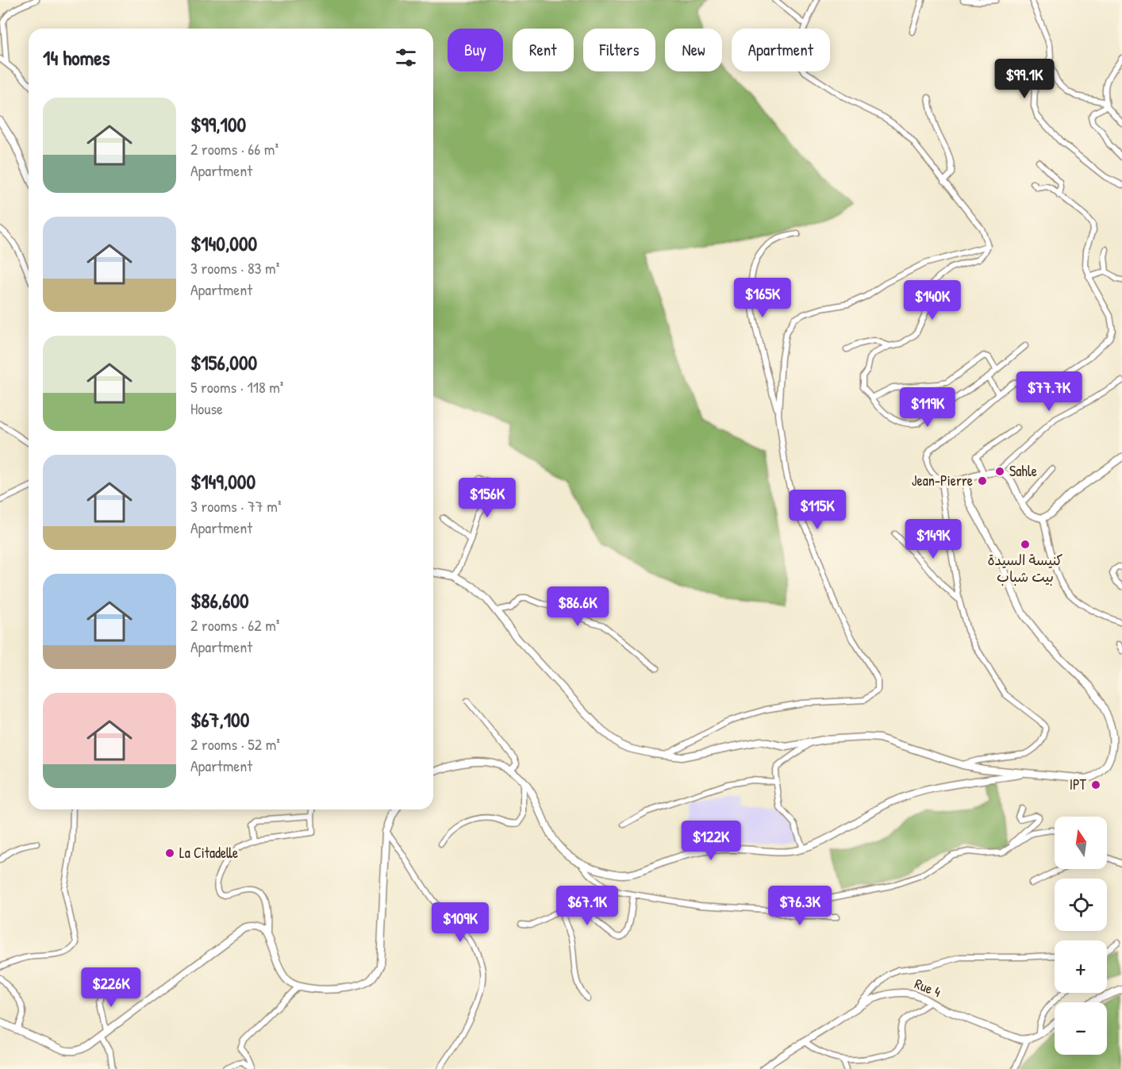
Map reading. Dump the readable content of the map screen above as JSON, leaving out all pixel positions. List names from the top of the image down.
{
  "streets": {
    "street": ["Rue 4"]
  },
  "places": [
    "Sahle",
    "Jean-Pierre",
    "كنيسة السيدة بيت شباب",
    "IPT",
    "La Citadelle"
  ],
  "north": "top",
  "page": {
    "chip": [
      "Buy",
      "Rent",
      "Filters",
      "New",
      "Apartment"
    ],
    "heading": "14 homes",
    "price": [
      "$99.1K",
      "$165K",
      "$140K",
      "$77.7K",
      "$119K",
      "$156K",
      "$115K",
      "$149K",
      "$86.6K",
      "$122K",
      "$67.1K",
      "$76.3K",
      "$109K",
      "$226K"
    ],
    "list": [
      {
        "name": "$99,100",
        "note": "2 rooms · 66 m² · Apartment"
      },
      {
        "name": "$140,000",
        "note": "3 rooms · 83 m² · Apartment"
      },
      {
        "name": "$156,000",
        "note": "5 rooms · 118 m² · House"
      },
      {
        "name": "$149,000",
        "note": "3 rooms · 77 m² · Apartment"
      },
      {
        "name": "$86,600",
        "note": "2 rooms · 62 m² · Apartment"
      },
      {
        "name": "$67,100",
        "note": "2 rooms · 52 m² · Apartment"
      }
    ],
    "map_buttons": ["+", "−"]
  }
}
